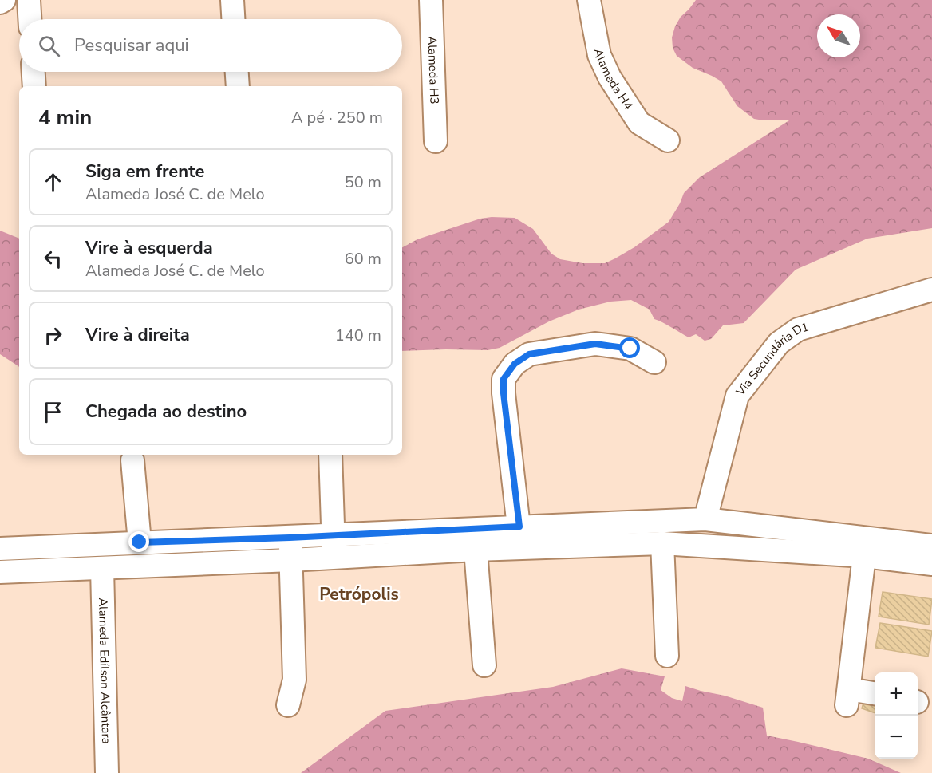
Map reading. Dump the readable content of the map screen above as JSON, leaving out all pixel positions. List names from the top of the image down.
{
  "streets": {
    "street": [
      "Alameda H3",
      "Alameda H4",
      "Via Secundária D1",
      "Alameda Edílson Alcântara"
    ]
  },
  "districts": ["Petrópolis"],
  "north": "top left",
  "page": {
    "search": "Pesquisar aqui",
    "heading": ["4 min", "A pé · 250 m"],
    "list": [
      ["Siga em frente", "Alameda José C. de Melo", "50 m"],
      ["Vire à esquerda", "Alameda José C. de Melo", "60 m"],
      ["Vire à direita", "140 m"],
      "Chegada ao destino"
    ],
    "map_buttons": ["+", "−"]
  }
}
